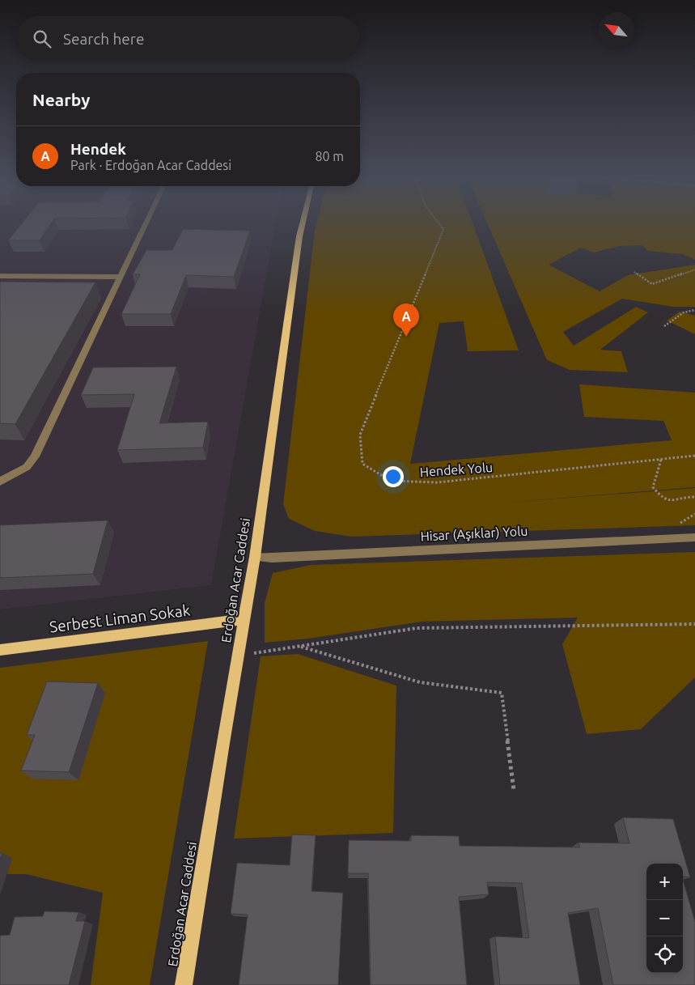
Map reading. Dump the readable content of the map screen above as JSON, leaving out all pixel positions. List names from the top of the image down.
{
  "streets": {
    "main road": ["Erdoğan Acar Caddesi", "Serbest Liman Sokak"],
    "street": ["Hisar (Aşıklar) Yolu"],
    "path": ["Hendek Yolu"]
  },
  "crossings": [
    ["Hisar (Aşıklar) Yolu", "Erdoğan Acar Caddesi"],
    ["Erdoğan Acar Caddesi", "Serbest Liman Sokak"]
  ],
  "north": "top left",
  "page": {
    "search": "Search here",
    "heading": "Nearby",
    "list": [
      {
        "mark": "A",
        "name": "Hendek",
        "note": "Park · Erdoğan Acar Caddesi",
        "value": "80 m"
      }
    ],
    "pins": "A",
    "map_buttons": ["+", "−"]
  }
}
